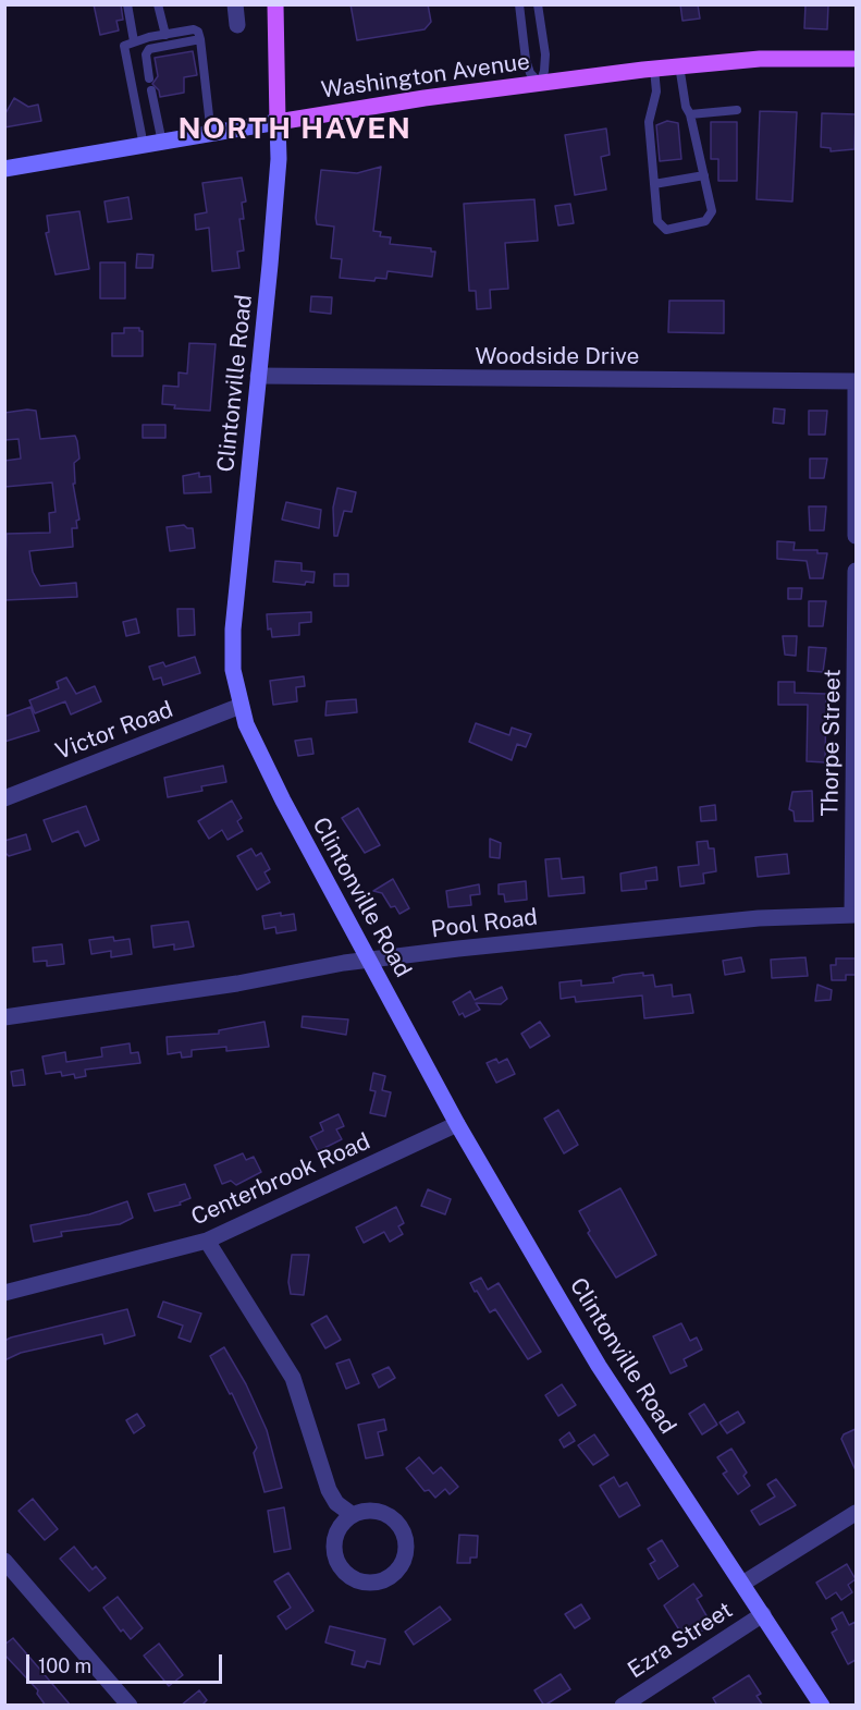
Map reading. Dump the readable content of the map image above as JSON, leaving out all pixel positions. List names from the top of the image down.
{
  "streets": {
    "main road": ["Washington Avenue", "Clintonville Road"],
    "street": [
      "Woodside Drive",
      "Victor Road",
      "Thorpe Street",
      "Pool Road",
      "Centerbrook Road",
      "Ezra Street"
    ]
  },
  "crossings": [
    ["Washington Avenue", "Clintonville Road"],
    ["Woodside Drive", "Clintonville Road"],
    ["Clintonville Road", "Victor Road"],
    ["Clintonville Road", "Pool Road"],
    ["Clintonville Road", "Centerbrook Road"],
    ["Clintonville Road", "Ezra Street"],
    ["Thorpe Street", "Pool Road"]
  ],
  "districts": ["NORTH HAVEN"],
  "scale_bar": "100 m"
}
